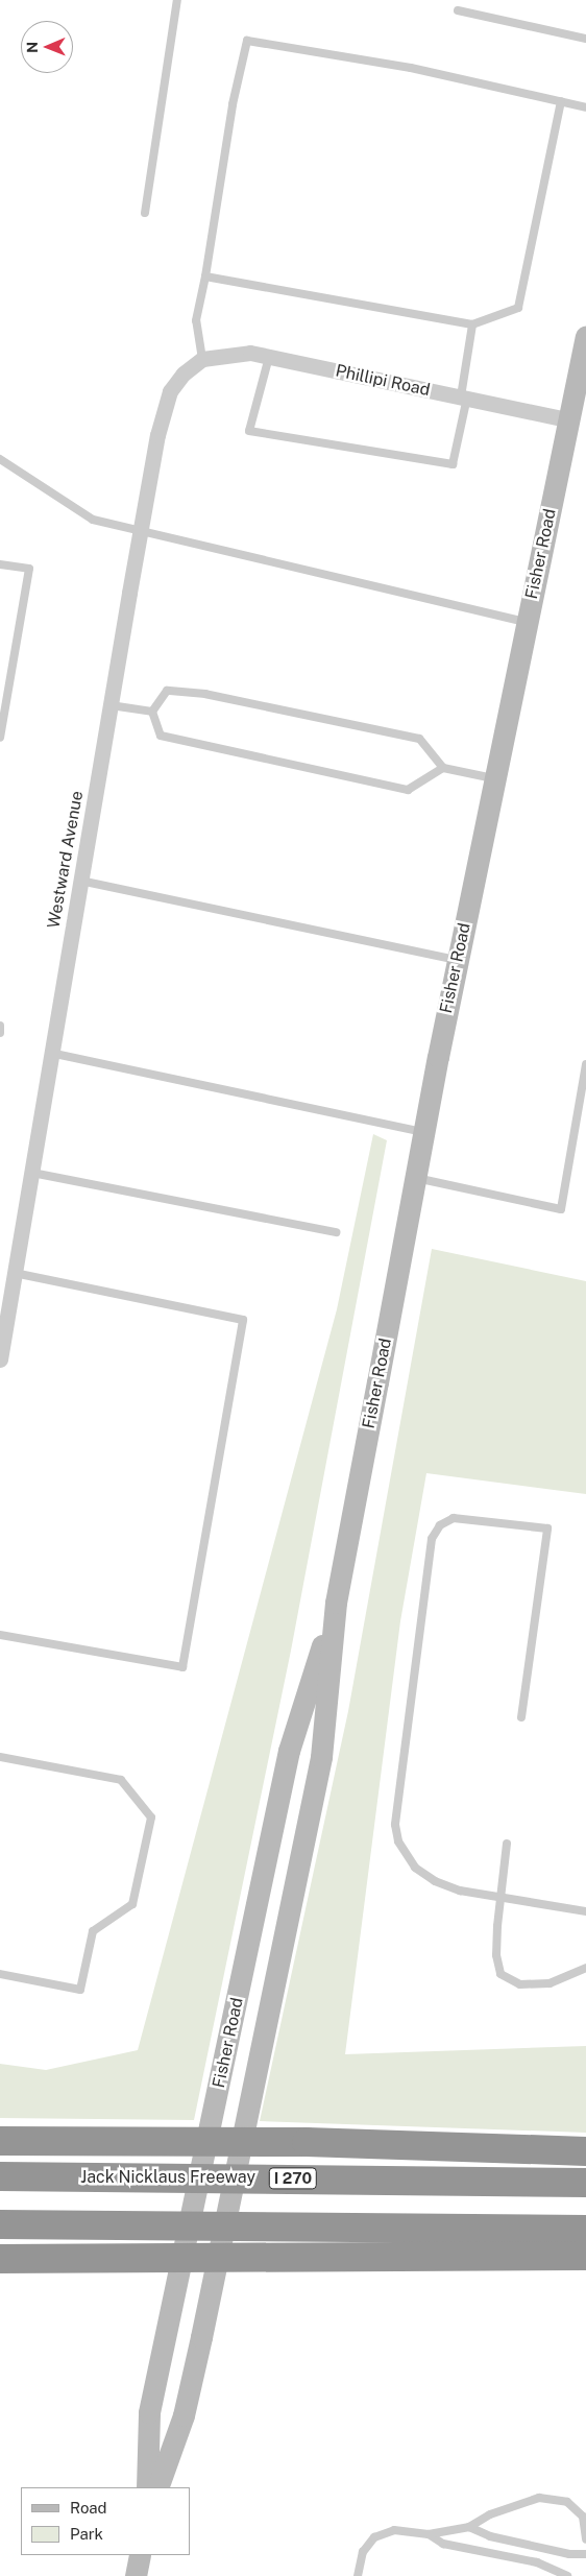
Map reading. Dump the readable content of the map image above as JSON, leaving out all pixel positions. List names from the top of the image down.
{
  "streets": {
    "highway": ["Jack Nicklaus Freeway", "I 270"],
    "main road": ["Fisher Road"],
    "street": ["Phillipi Road", "Westward Avenue"]
  },
  "crossings": [
    ["Phillipi Road", "Fisher Road"],
    ["Phillipi Road", "Westward Avenue"]
  ],
  "legend": ["Road", "Park"],
  "north": "left"
}
